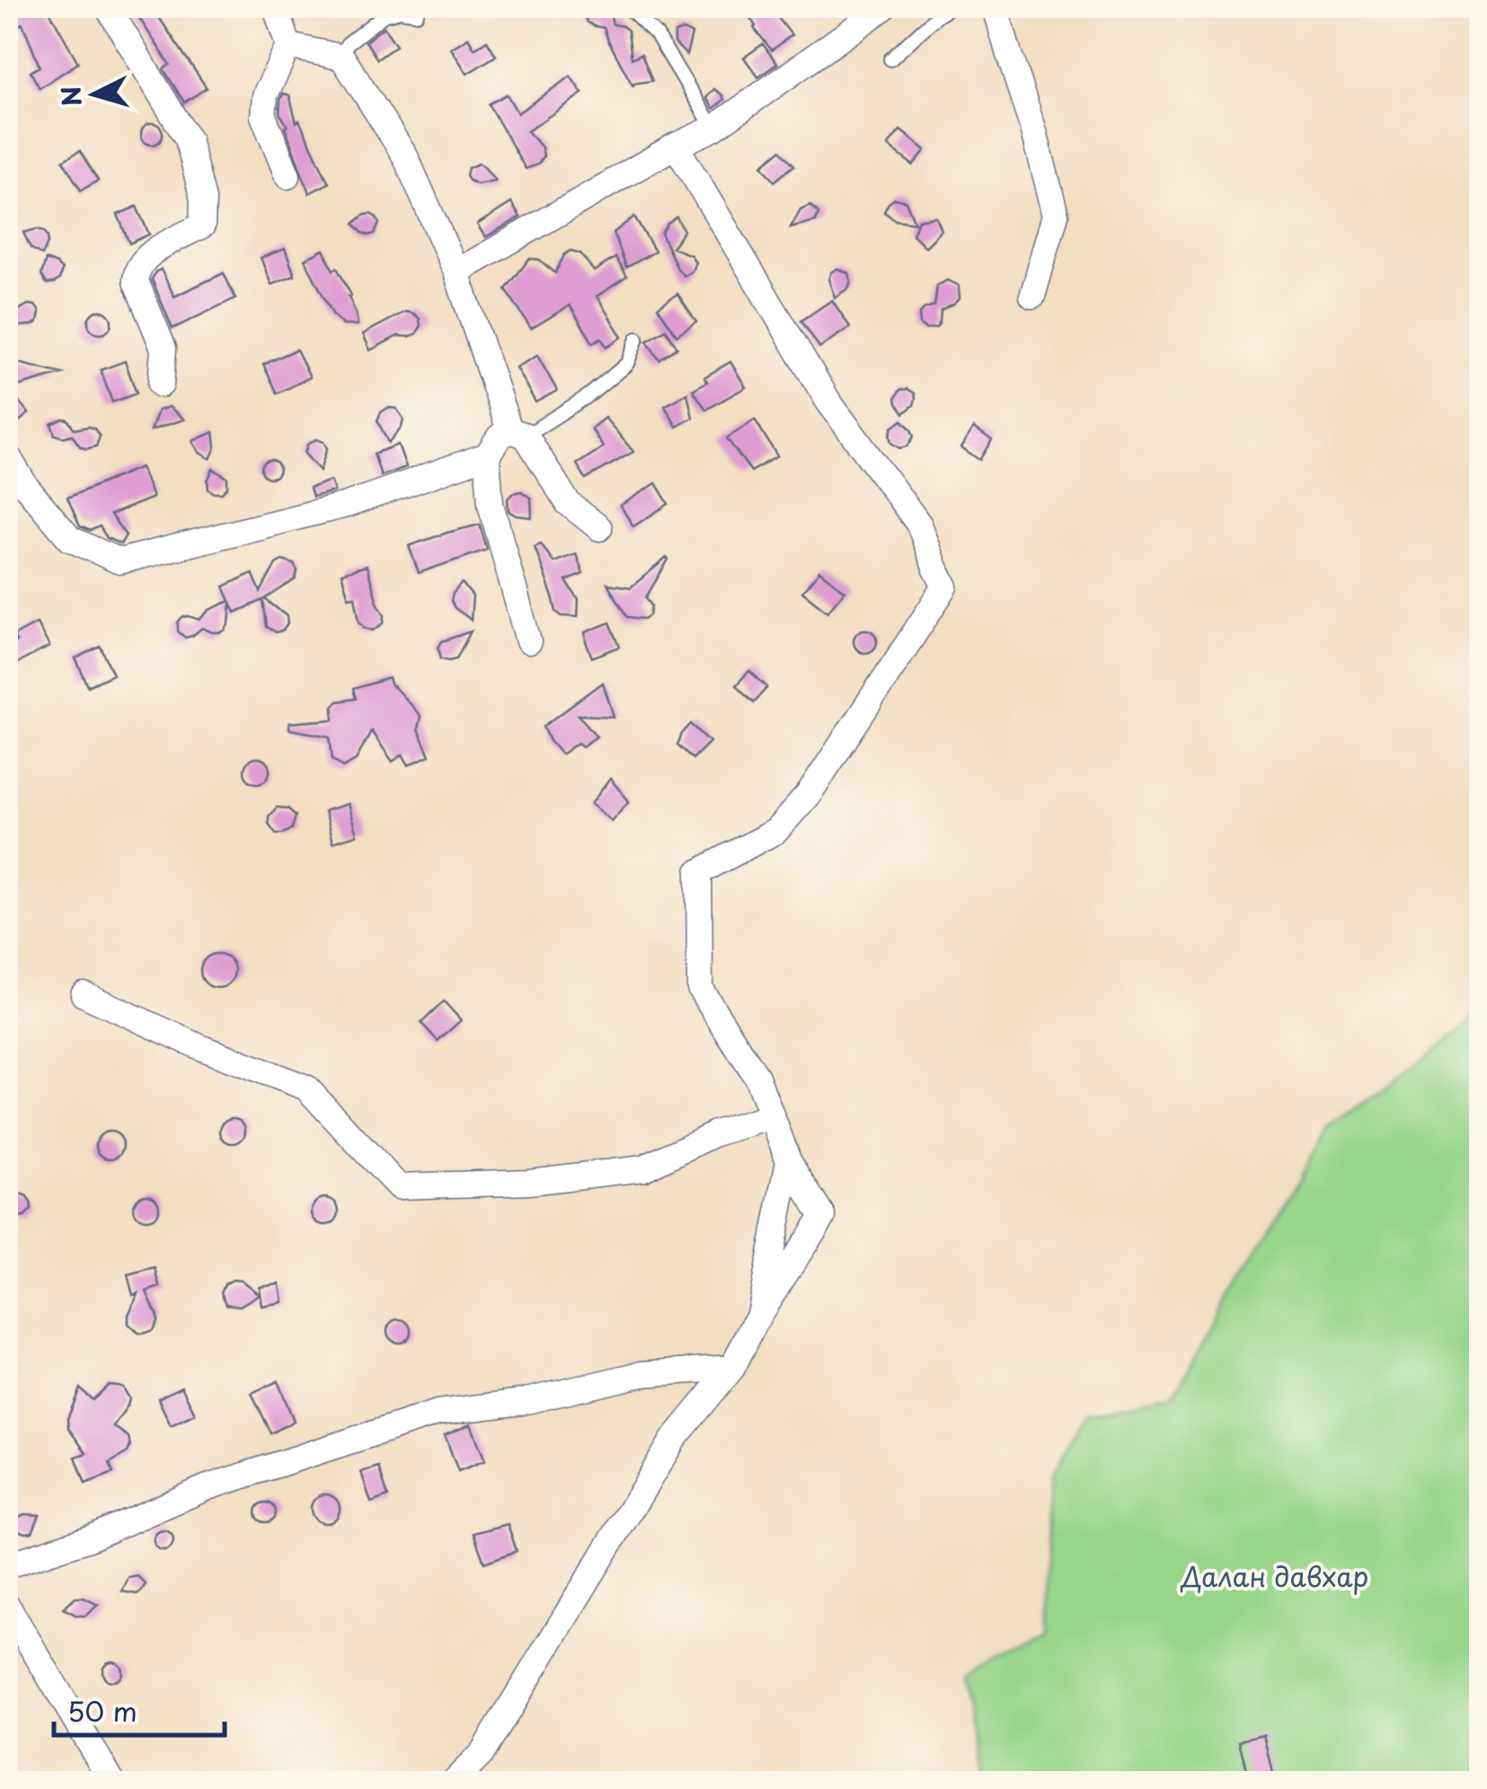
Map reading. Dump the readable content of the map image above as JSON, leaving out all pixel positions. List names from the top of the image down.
{
  "parks": ["Далан давхар"],
  "scale_bar": "50 m",
  "north": "left"
}
